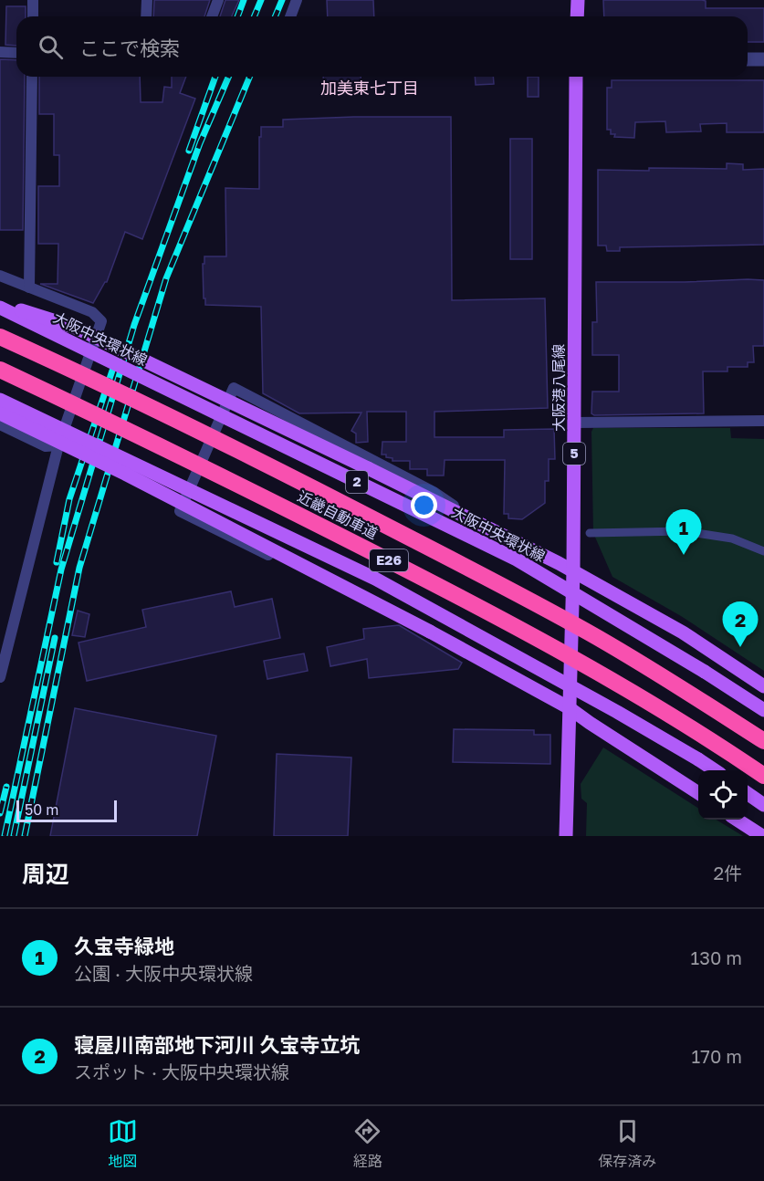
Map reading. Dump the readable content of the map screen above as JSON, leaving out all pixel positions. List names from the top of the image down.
{
  "streets": {
    "highway": ["近畿自動車道", "E26"],
    "main road": [
      "大阪中央環状線",
      "大阪港八尾線",
      "5",
      "2"
    ]
  },
  "crossings": [
    ["大阪港八尾線", "2"]
  ],
  "districts": ["加美東七丁目"],
  "scale_bar": "50 m",
  "page": {
    "search": "ここで検索",
    "pins": ["1", "2"],
    "scale": "50 m",
    "heading": ["周辺", "2件"],
    "list": [
      {
        "mark": "1",
        "name": "久宝寺緑地",
        "note": "公園 · 大阪中央環状線",
        "value": "130 m"
      },
      {
        "mark": "2",
        "name": "寝屋川南部地下河川 久宝寺立坑",
        "note": "スポット · 大阪中央環状線",
        "value": "170 m"
      }
    ],
    "nav": ["地図", "経路", "保存済み"]
  }
}
